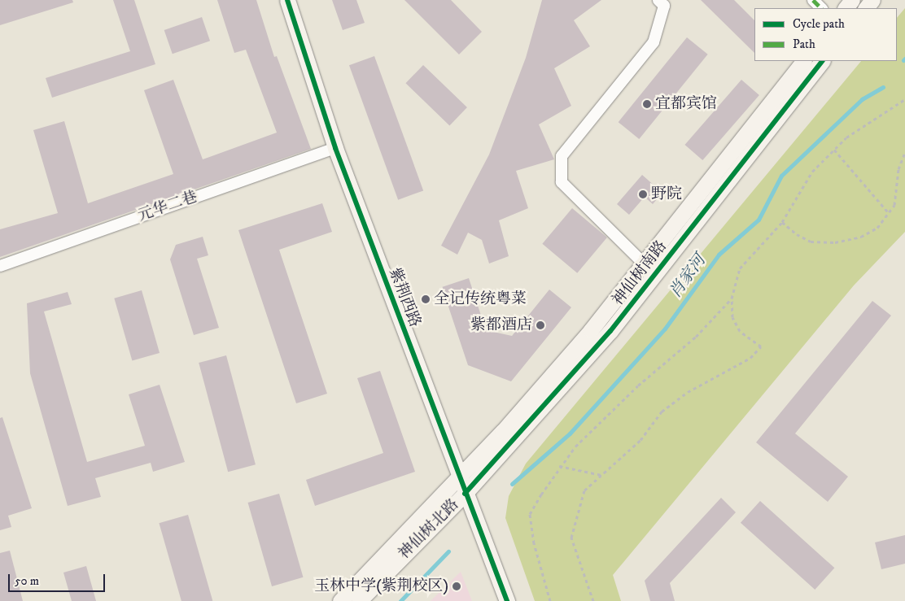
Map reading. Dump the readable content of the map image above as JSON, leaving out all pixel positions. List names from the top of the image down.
{
  "streets": {
    "main road": ["神仙树南路", "紫荆西路", "神仙树北路"],
    "street": ["元华二巷"]
  },
  "crossings": [
    ["元华二巷", "紫荆西路"],
    ["神仙树南路", "紫荆西路"],
    ["神仙树南路", "神仙树北路"],
    ["紫荆西路", "神仙树北路"]
  ],
  "water": ["肖家河"],
  "places": [
    "宜都宾馆",
    "野院",
    "全记传统粤菜",
    "紫都酒店",
    "玉林中学(紫荆校区)"
  ],
  "legend": ["Cycle path", "Path"],
  "scale_bar": "50 m"
}
